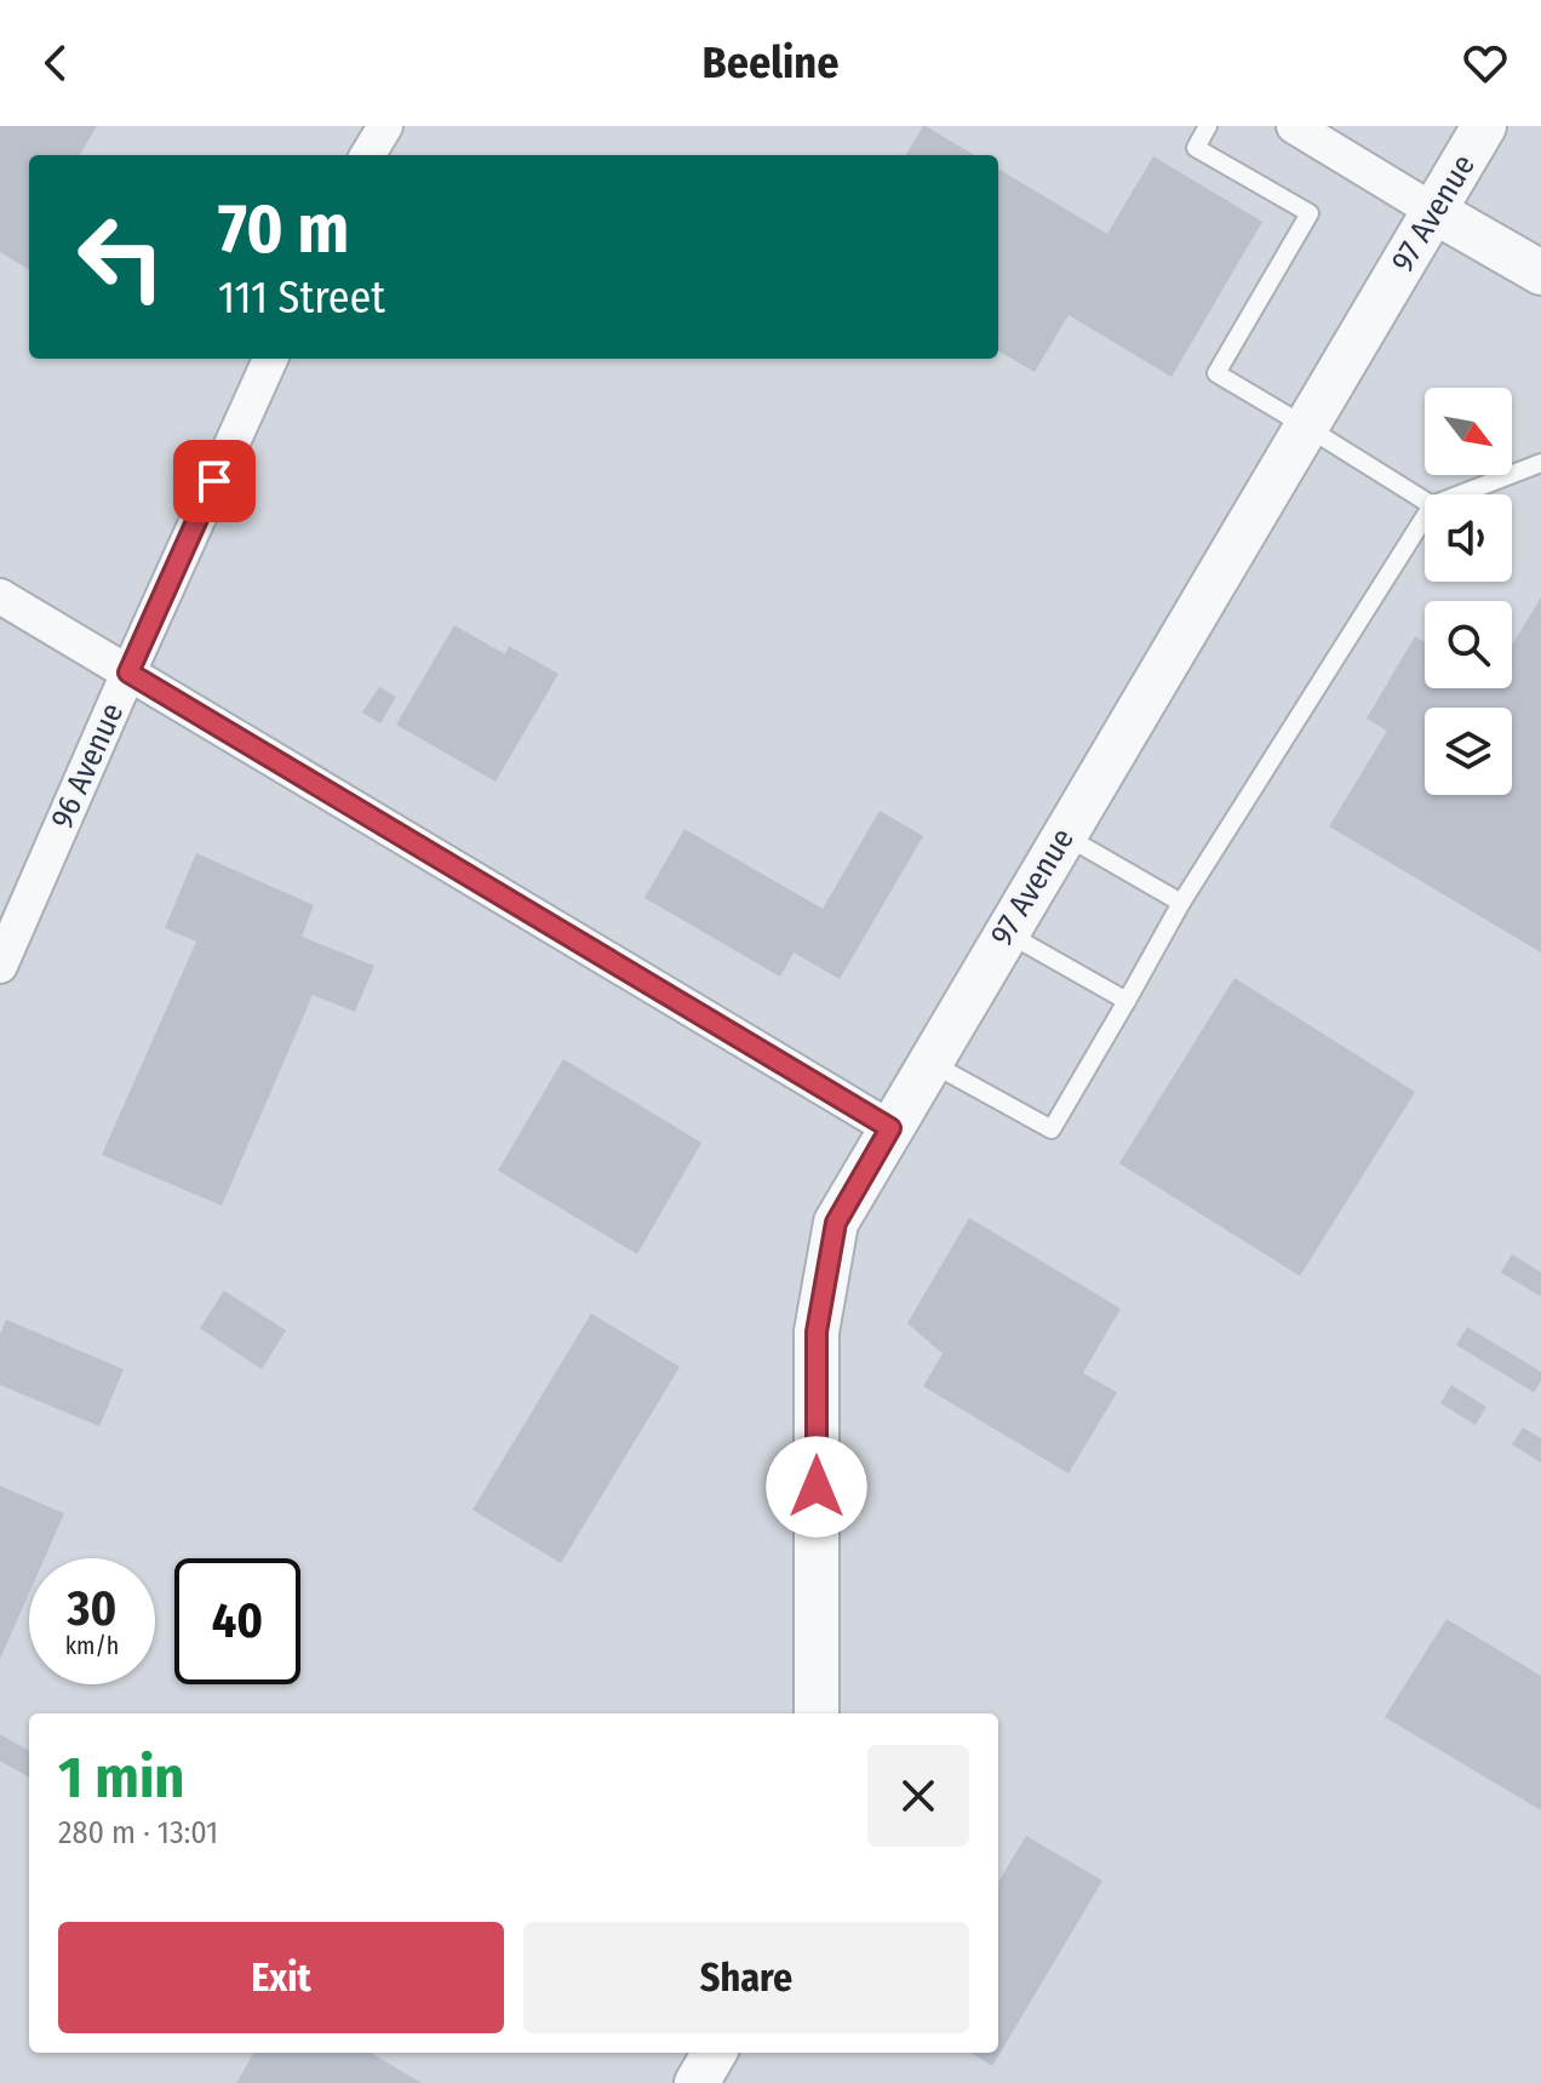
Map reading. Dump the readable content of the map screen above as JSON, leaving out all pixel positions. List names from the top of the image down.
{
  "streets": {
    "street": ["97 Avenue", "96 Avenue"]
  },
  "north": "bottom right",
  "page": {
    "header": "Beeline",
    "turn": ["70 m", "111 Street"],
    "speed": "30 km/h",
    "limit": "40",
    "heading": ["1 min", "280 m · 13:01"],
    "buttons": ["Exit", "Share"]
  }
}
